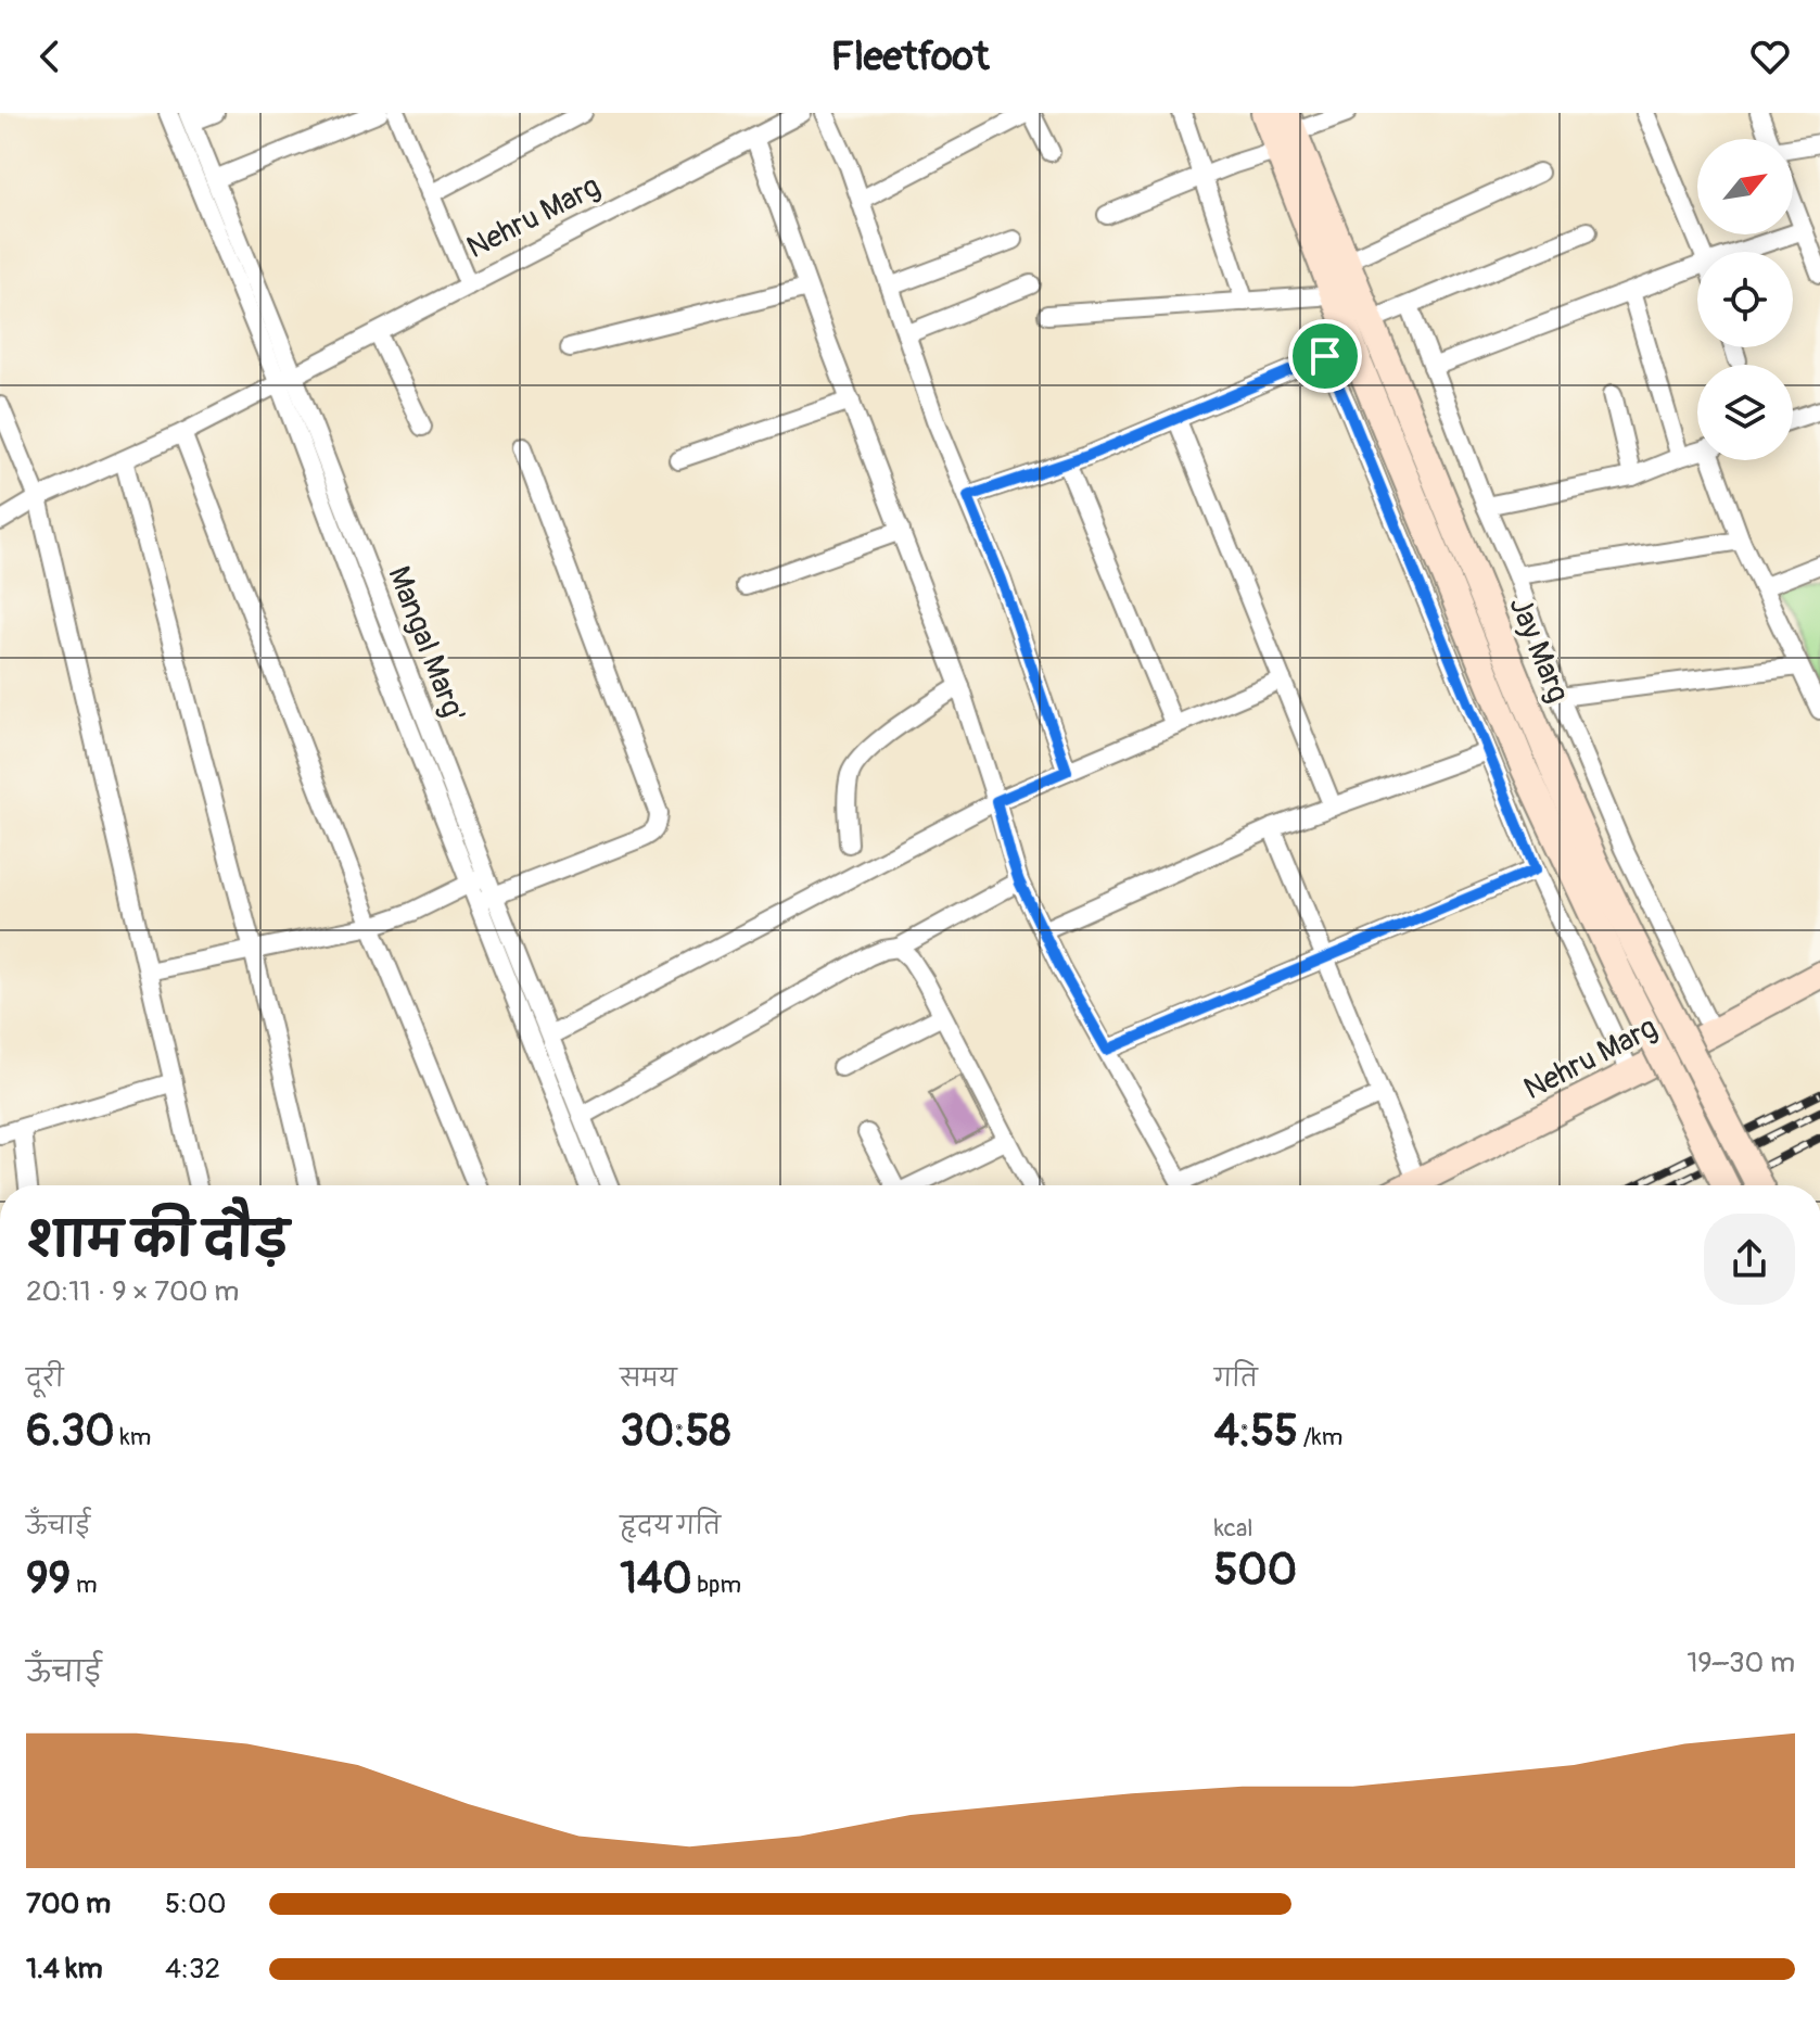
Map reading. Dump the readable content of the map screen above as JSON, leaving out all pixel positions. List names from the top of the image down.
{
  "streets": {
    "main road": ["Nehru Marg", "Jay Marg"],
    "street": ["Mangal Marg'"]
  },
  "crossings": [
    ["Nehru Marg", "Mangal Marg'"]
  ],
  "north": "top right",
  "page": {
    "header": "Fleetfoot",
    "heading": ["शाम की दौड़", "20:11 · 9 × 700 m"],
    "stats": [
      ["दूरी", "6.30 km"],
      ["समय", "30:58"],
      ["गति", "4:55 /km"],
      ["ऊँचाई", "99 m"],
      ["हृदय गति", "140 bpm"],
      ["kcal", "500"]
    ],
    "chart": ["ऊँचाई", "19–30 m"],
    "list": [
      {
        "name": "700 m",
        "note": "5:00"
      },
      {
        "name": "1.4 km",
        "note": "4:32"
      }
    ]
  }
}
